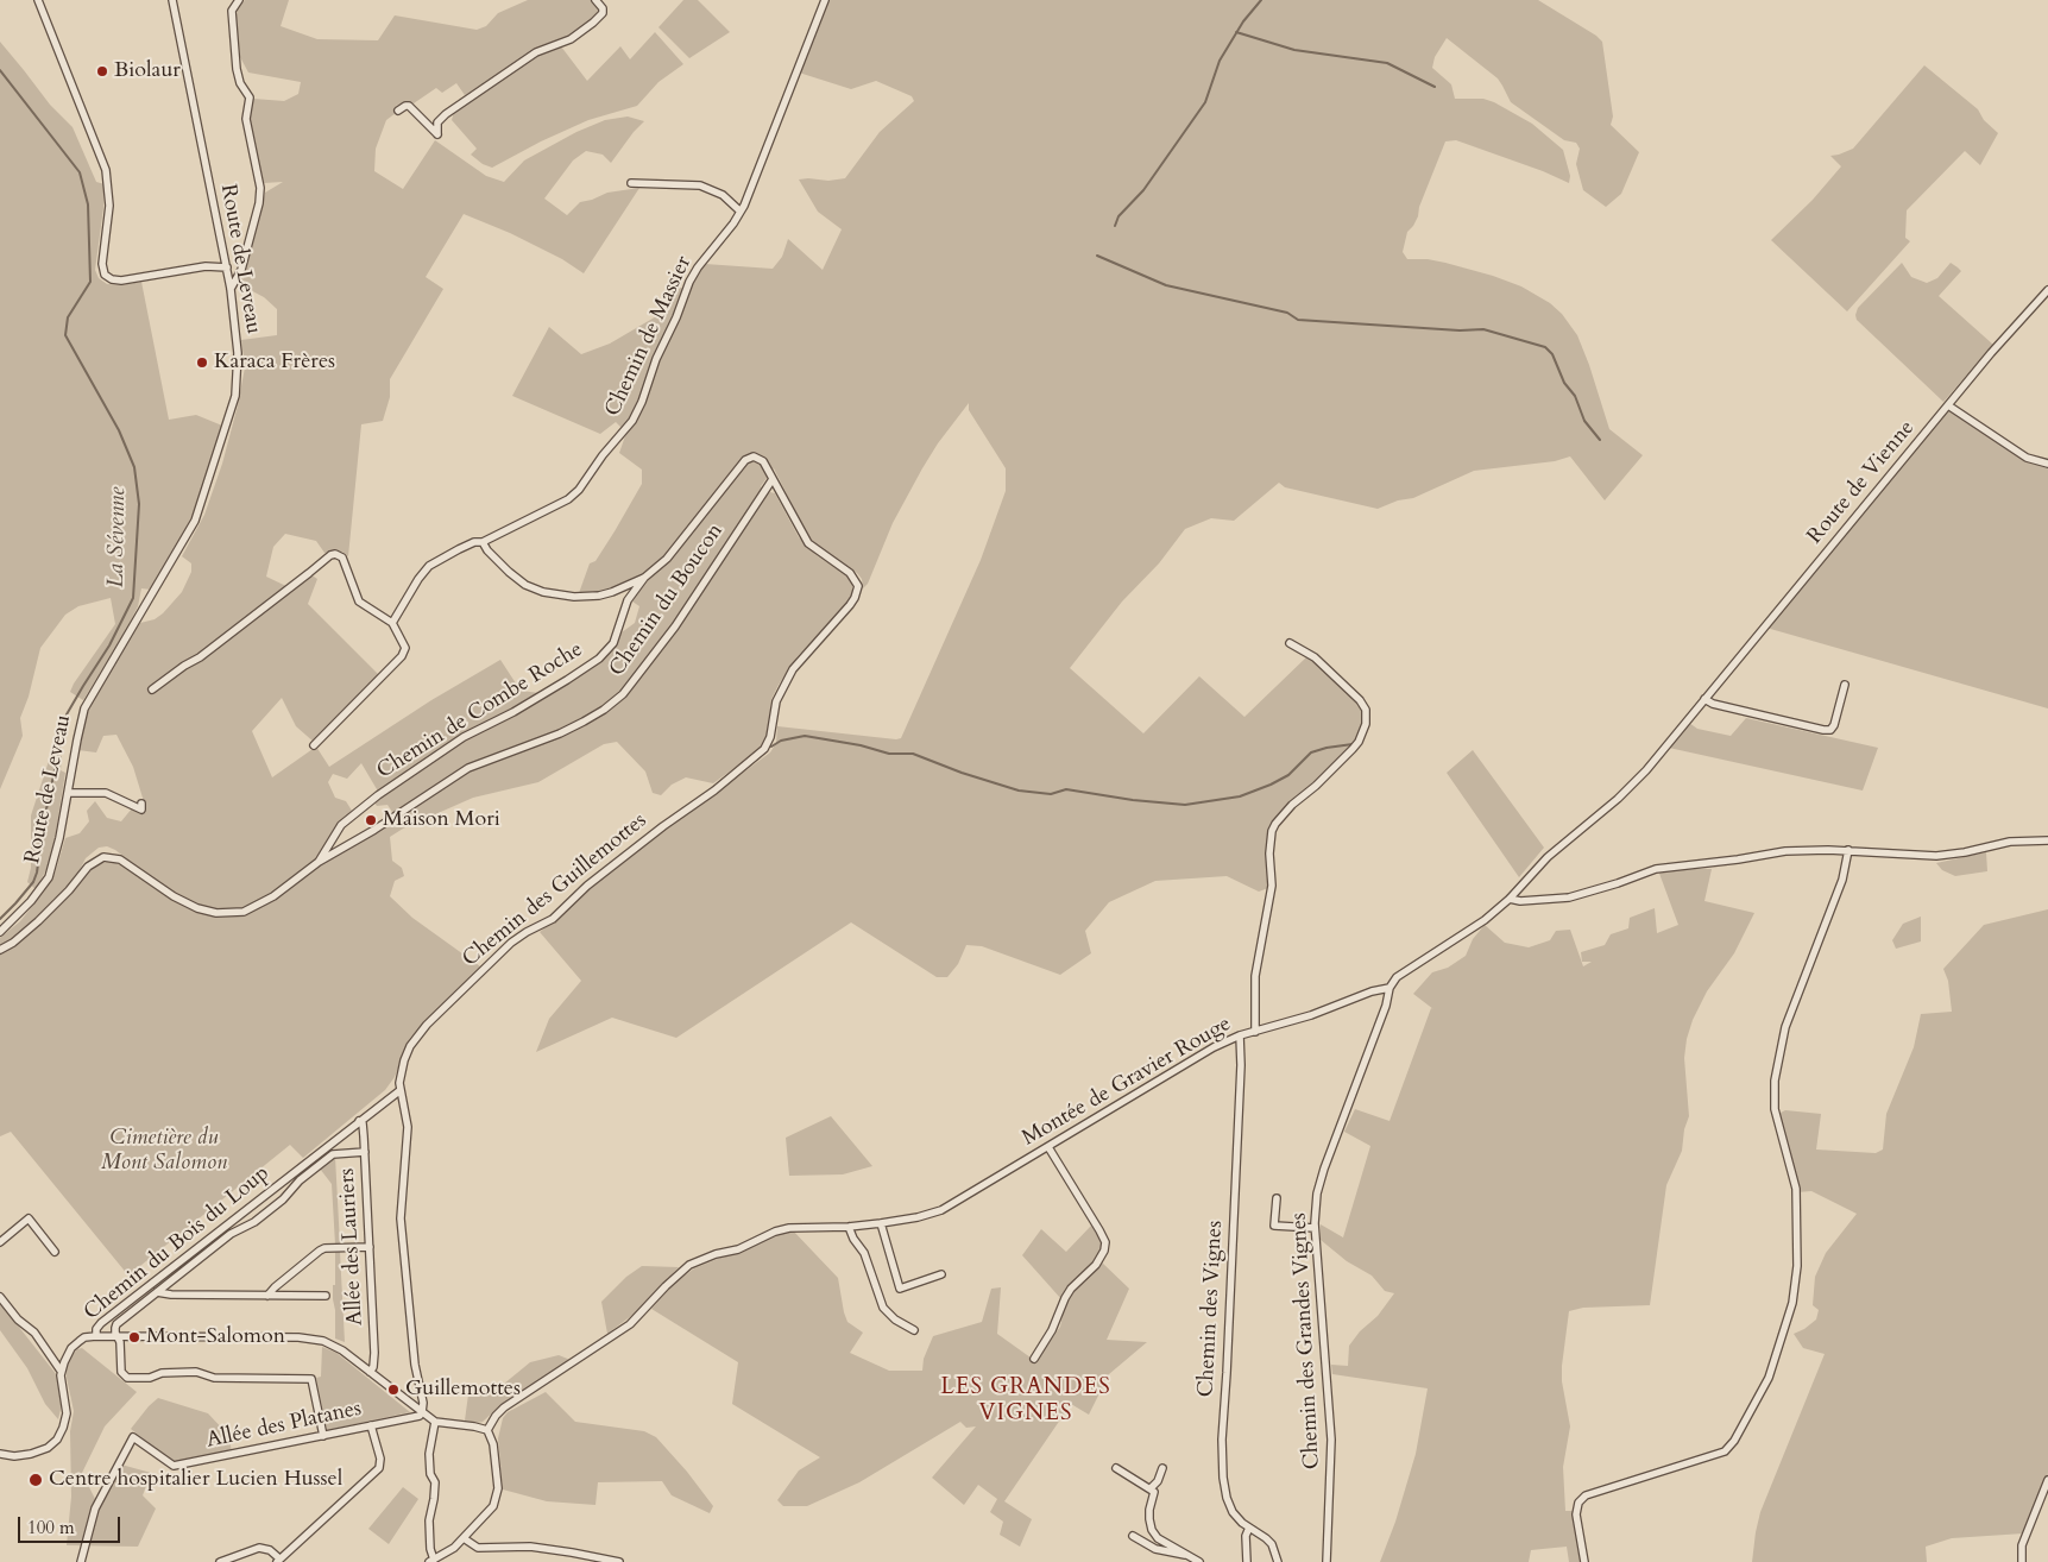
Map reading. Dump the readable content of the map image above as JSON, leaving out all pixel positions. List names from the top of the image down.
{
  "streets": {
    "street": [
      "Route de Leveau",
      "Chemin de Massier",
      "Route de Vienne",
      "Chemin du Boucon",
      "Chemin de Combe Roche",
      "Chemin des Guillemottes",
      "Montée de Gravier Rouge",
      "Chemin du Bois du Loup",
      "Allée des Lauriers",
      "Chemin des Vignes",
      "Chemin des Grandes Vignes",
      "Allée des Platanes"
    ]
  },
  "crossings": [
    ["Route de Vienne", "Montée de Gravier Rouge"],
    ["Chemin du Boucon", "Chemin de Combe Roche"],
    ["Chemin du Boucon", "Chemin des Guillemottes"],
    ["Chemin des Guillemottes", "Chemin du Bois du Loup"],
    ["Chemin des Guillemottes", "Allée des Platanes"],
    ["Montée de Gravier Rouge", "Chemin des Vignes"],
    ["Montée de Gravier Rouge", "Chemin des Grandes Vignes"],
    ["Chemin du Bois du Loup", "Allée des Lauriers"]
  ],
  "districts": ["LES GRANDES VIGNES"],
  "water": ["La Sévenne"],
  "parks": ["Cimetière du Mont Salomon"],
  "places": [
    "Biolaur",
    "Karaca Frères",
    "Maison Mori",
    "Mont-Salomon",
    "Guillemottes",
    "Centre hospitalier Lucien Hussel"
  ],
  "scale_bar": "100 m"
}
